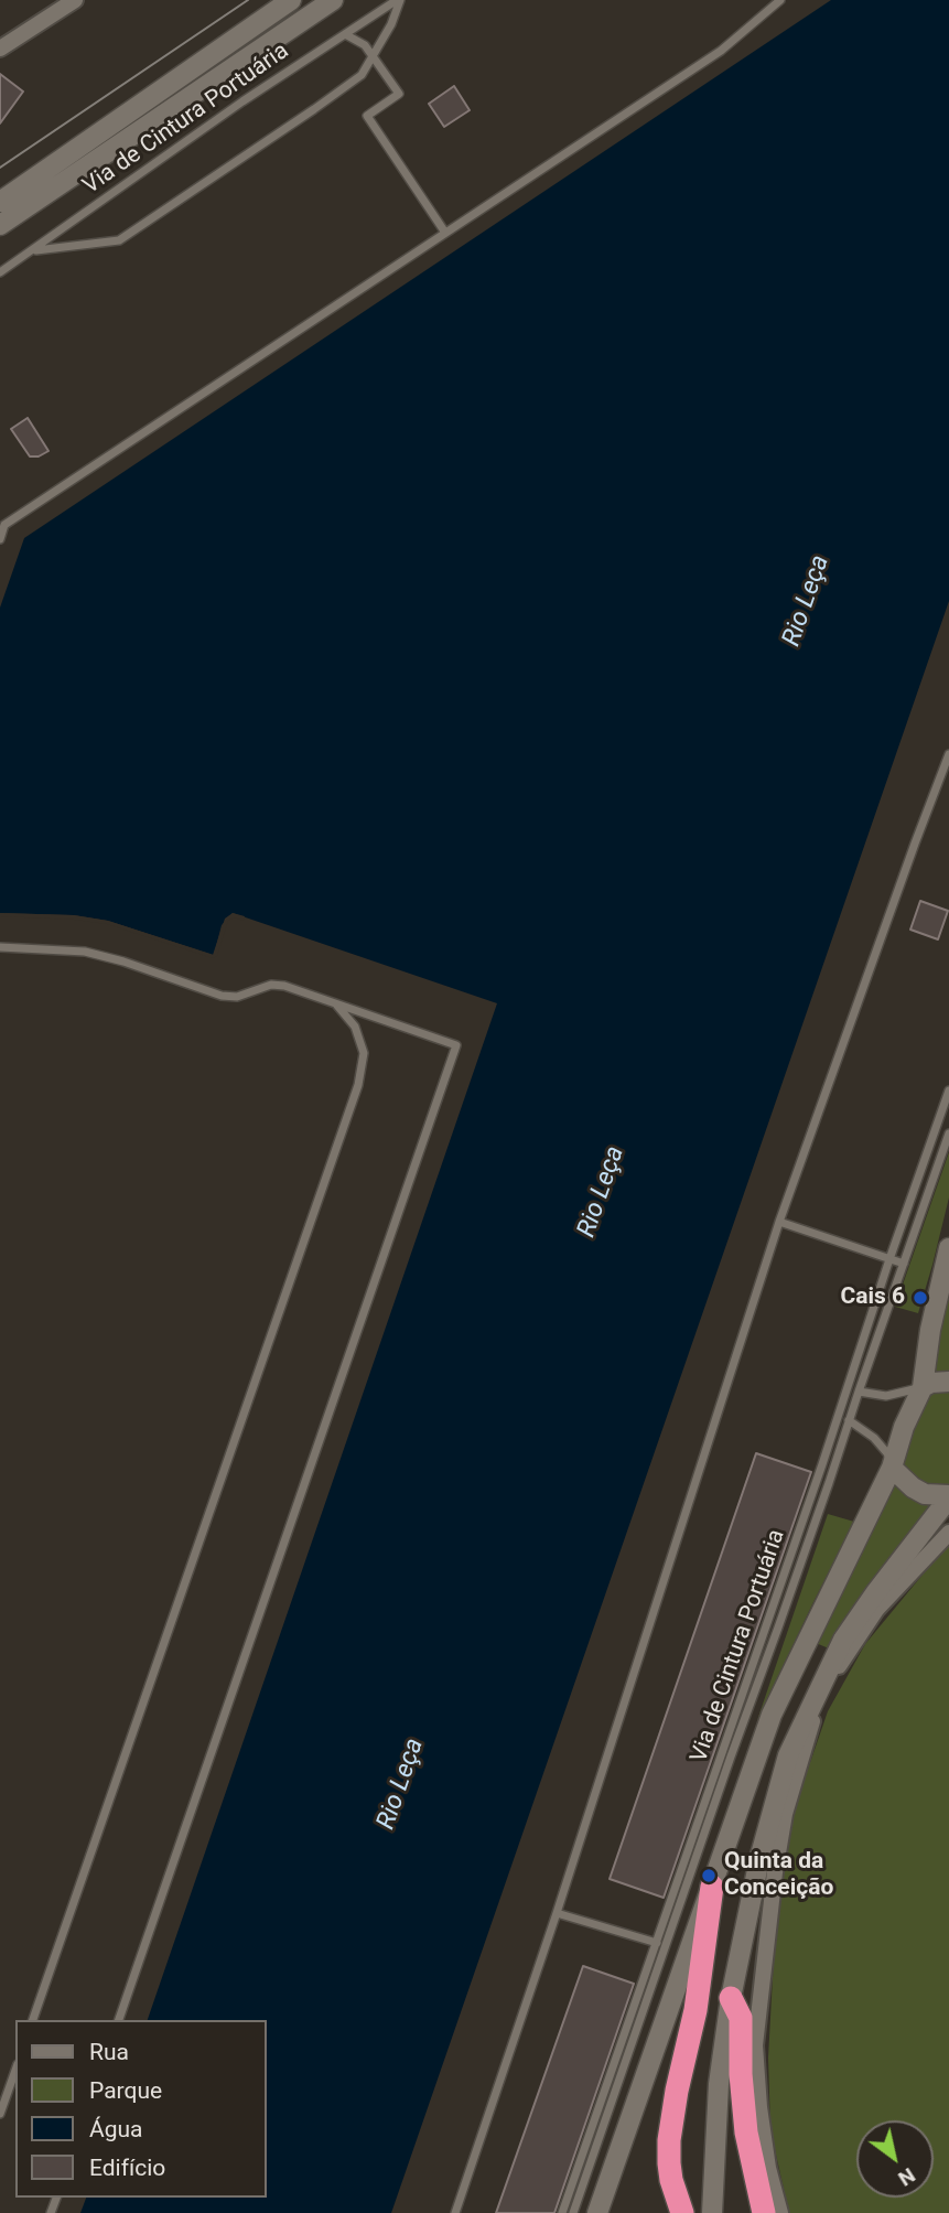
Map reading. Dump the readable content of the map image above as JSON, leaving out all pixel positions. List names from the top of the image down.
{
  "streets": {
    "lane": ["Via de Cintura Portuária"]
  },
  "water": ["Rio Leça"],
  "places": ["Cais 6", "Quinta da Conceição"],
  "legend": [
    "Rua",
    "Parque",
    "Água",
    "Edifício"
  ],
  "north": "bottom right"
}
